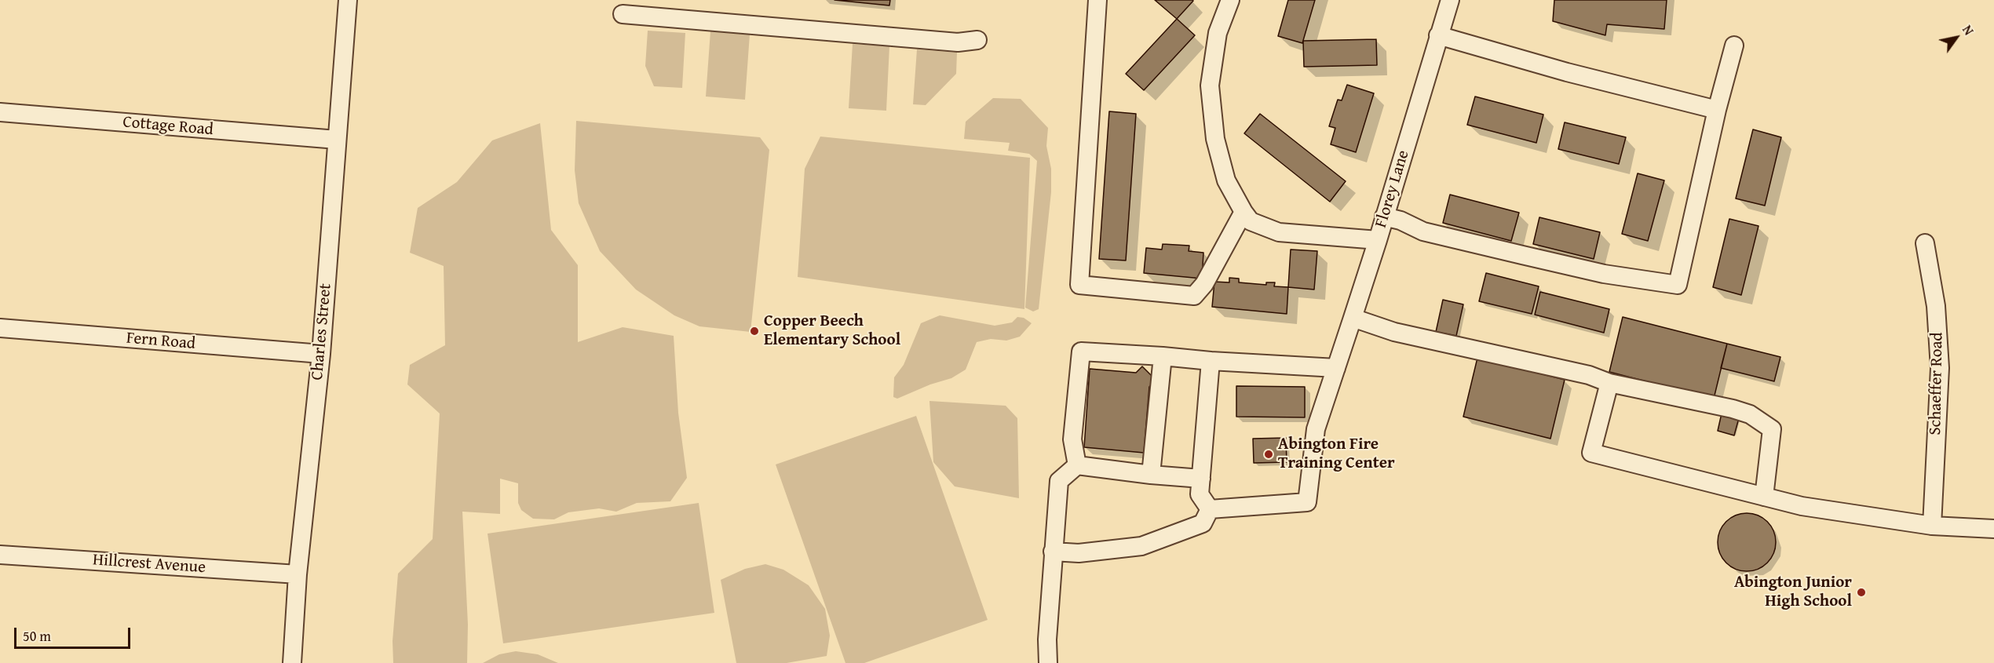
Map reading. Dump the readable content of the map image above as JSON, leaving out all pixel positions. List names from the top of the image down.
{
  "streets": {
    "street": [
      "Cottage Road",
      "Florey Lane",
      "Charles Street",
      "Fern Road",
      "Schaeffer Road",
      "Hillcrest Avenue"
    ]
  },
  "crossings": [
    ["Cottage Road", "Charles Street"],
    ["Charles Street", "Fern Road"],
    ["Charles Street", "Hillcrest Avenue"]
  ],
  "places": ["Copper Beech Elementary School", "Abington Fire Training Center", "Abington Junior High School"],
  "scale_bar": "50 m",
  "north": "top right"
}
